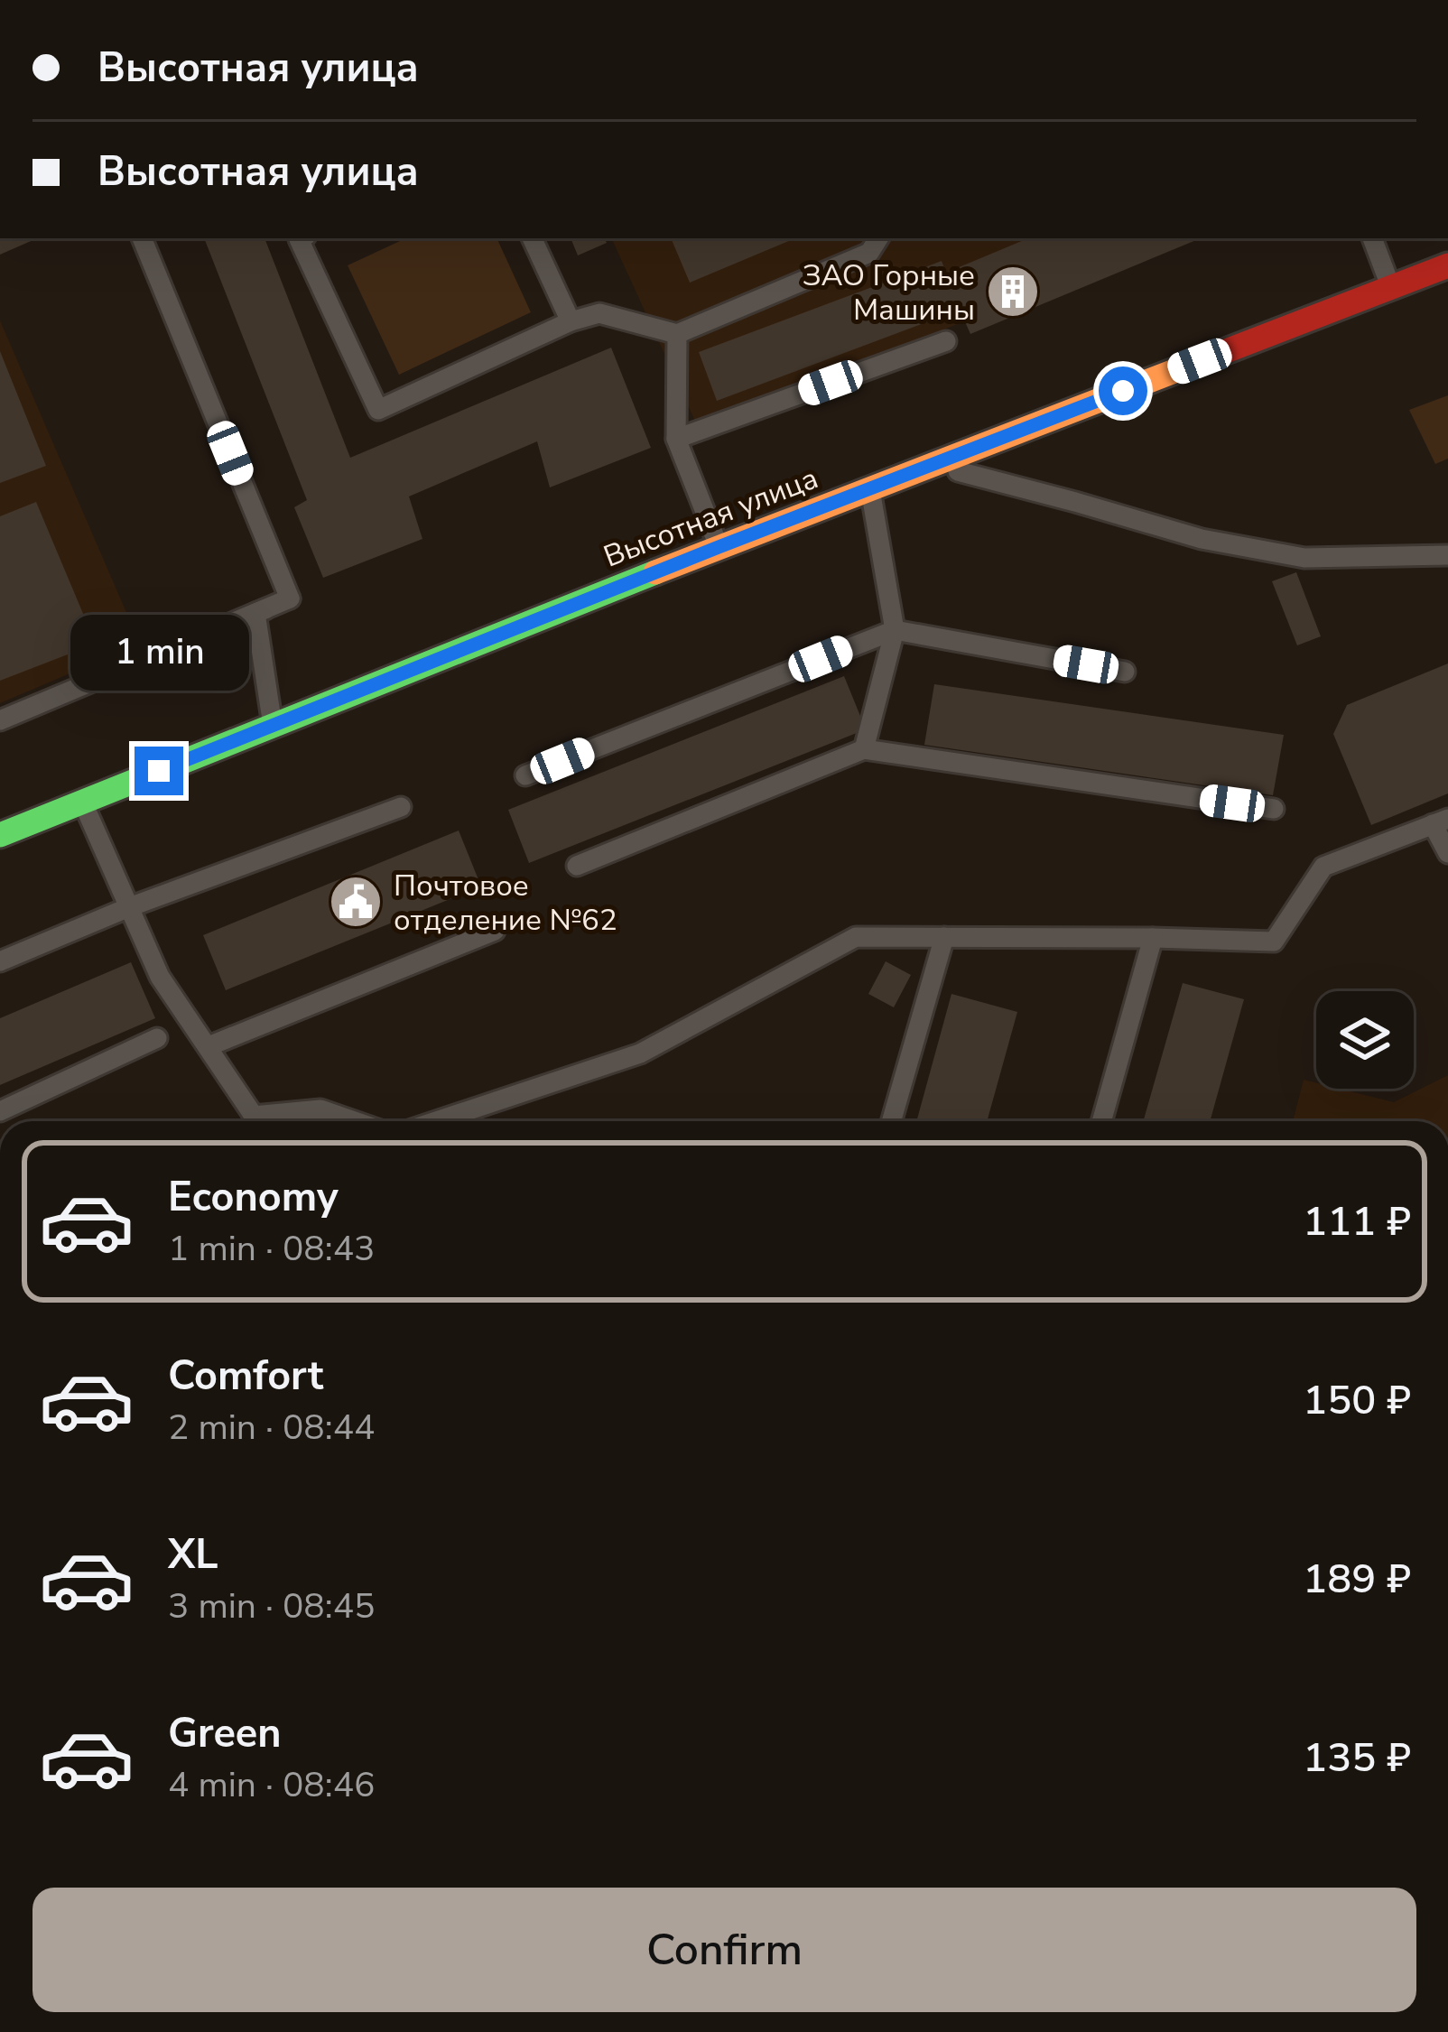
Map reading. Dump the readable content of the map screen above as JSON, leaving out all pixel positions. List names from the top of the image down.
{
  "streets": {
    "main road": ["Высотная улица"]
  },
  "places": {
    "building": ["ЗАО Горные Машины"],
    "public building": ["Почтовое отделение №62"]
  },
  "page": {
    "banner": ["Высотная улица", "Высотная улица"],
    "bubble": "1 min",
    "list": [
      {
        "name": "Economy",
        "note": "1 min · 08:43",
        "value": "111 ₽"
      },
      {
        "name": "Comfort",
        "note": "2 min · 08:44",
        "value": "150 ₽"
      },
      {
        "name": "XL",
        "note": "3 min · 08:45",
        "value": "189 ₽"
      },
      {
        "name": "Green",
        "note": "4 min · 08:46",
        "value": "135 ₽"
      }
    ],
    "buttons": "Confirm"
  }
}
